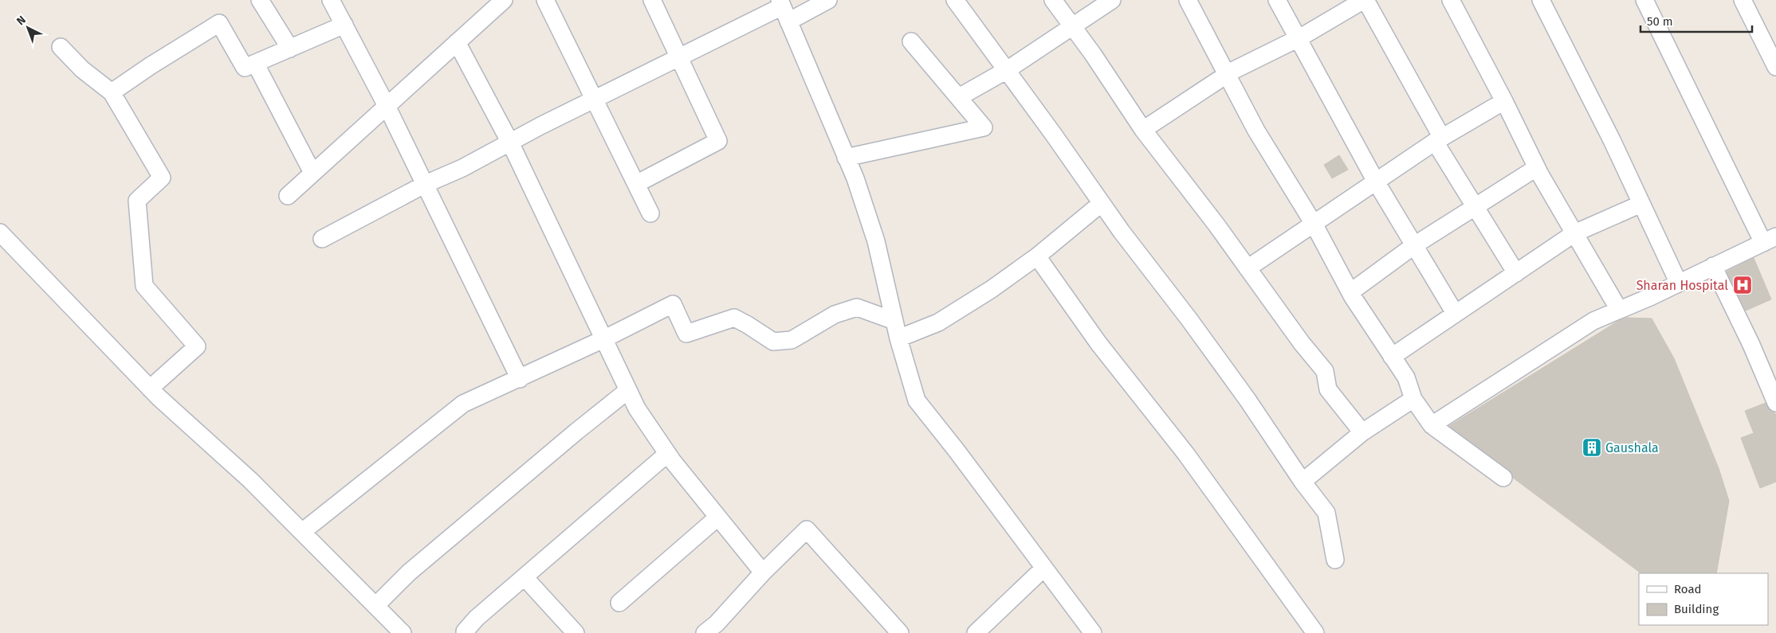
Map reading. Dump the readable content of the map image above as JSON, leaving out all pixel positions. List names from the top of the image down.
{
  "places": {
    "hospital": ["Sharan Hospital"],
    "building": ["Gaushala"]
  },
  "legend": ["Road", "Building"],
  "scale_bar": "50 m",
  "north": "top left"
}
